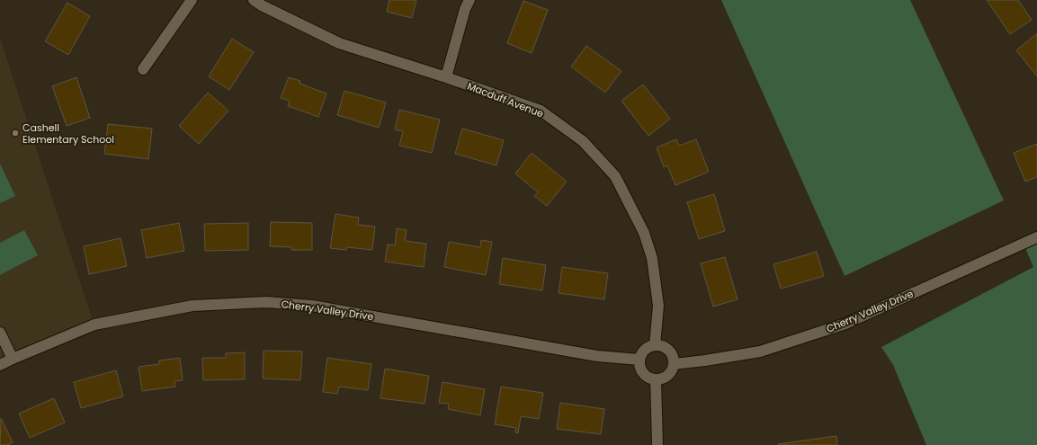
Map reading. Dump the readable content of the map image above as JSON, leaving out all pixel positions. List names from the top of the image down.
{
  "streets": {
    "street": ["Macduff Avenue", "Cherry Valley Drive"]
  },
  "crossings": [
    ["Macduff Avenue", "Cherry Valley Drive"]
  ],
  "places": ["Cashell Elementary School"]
}
